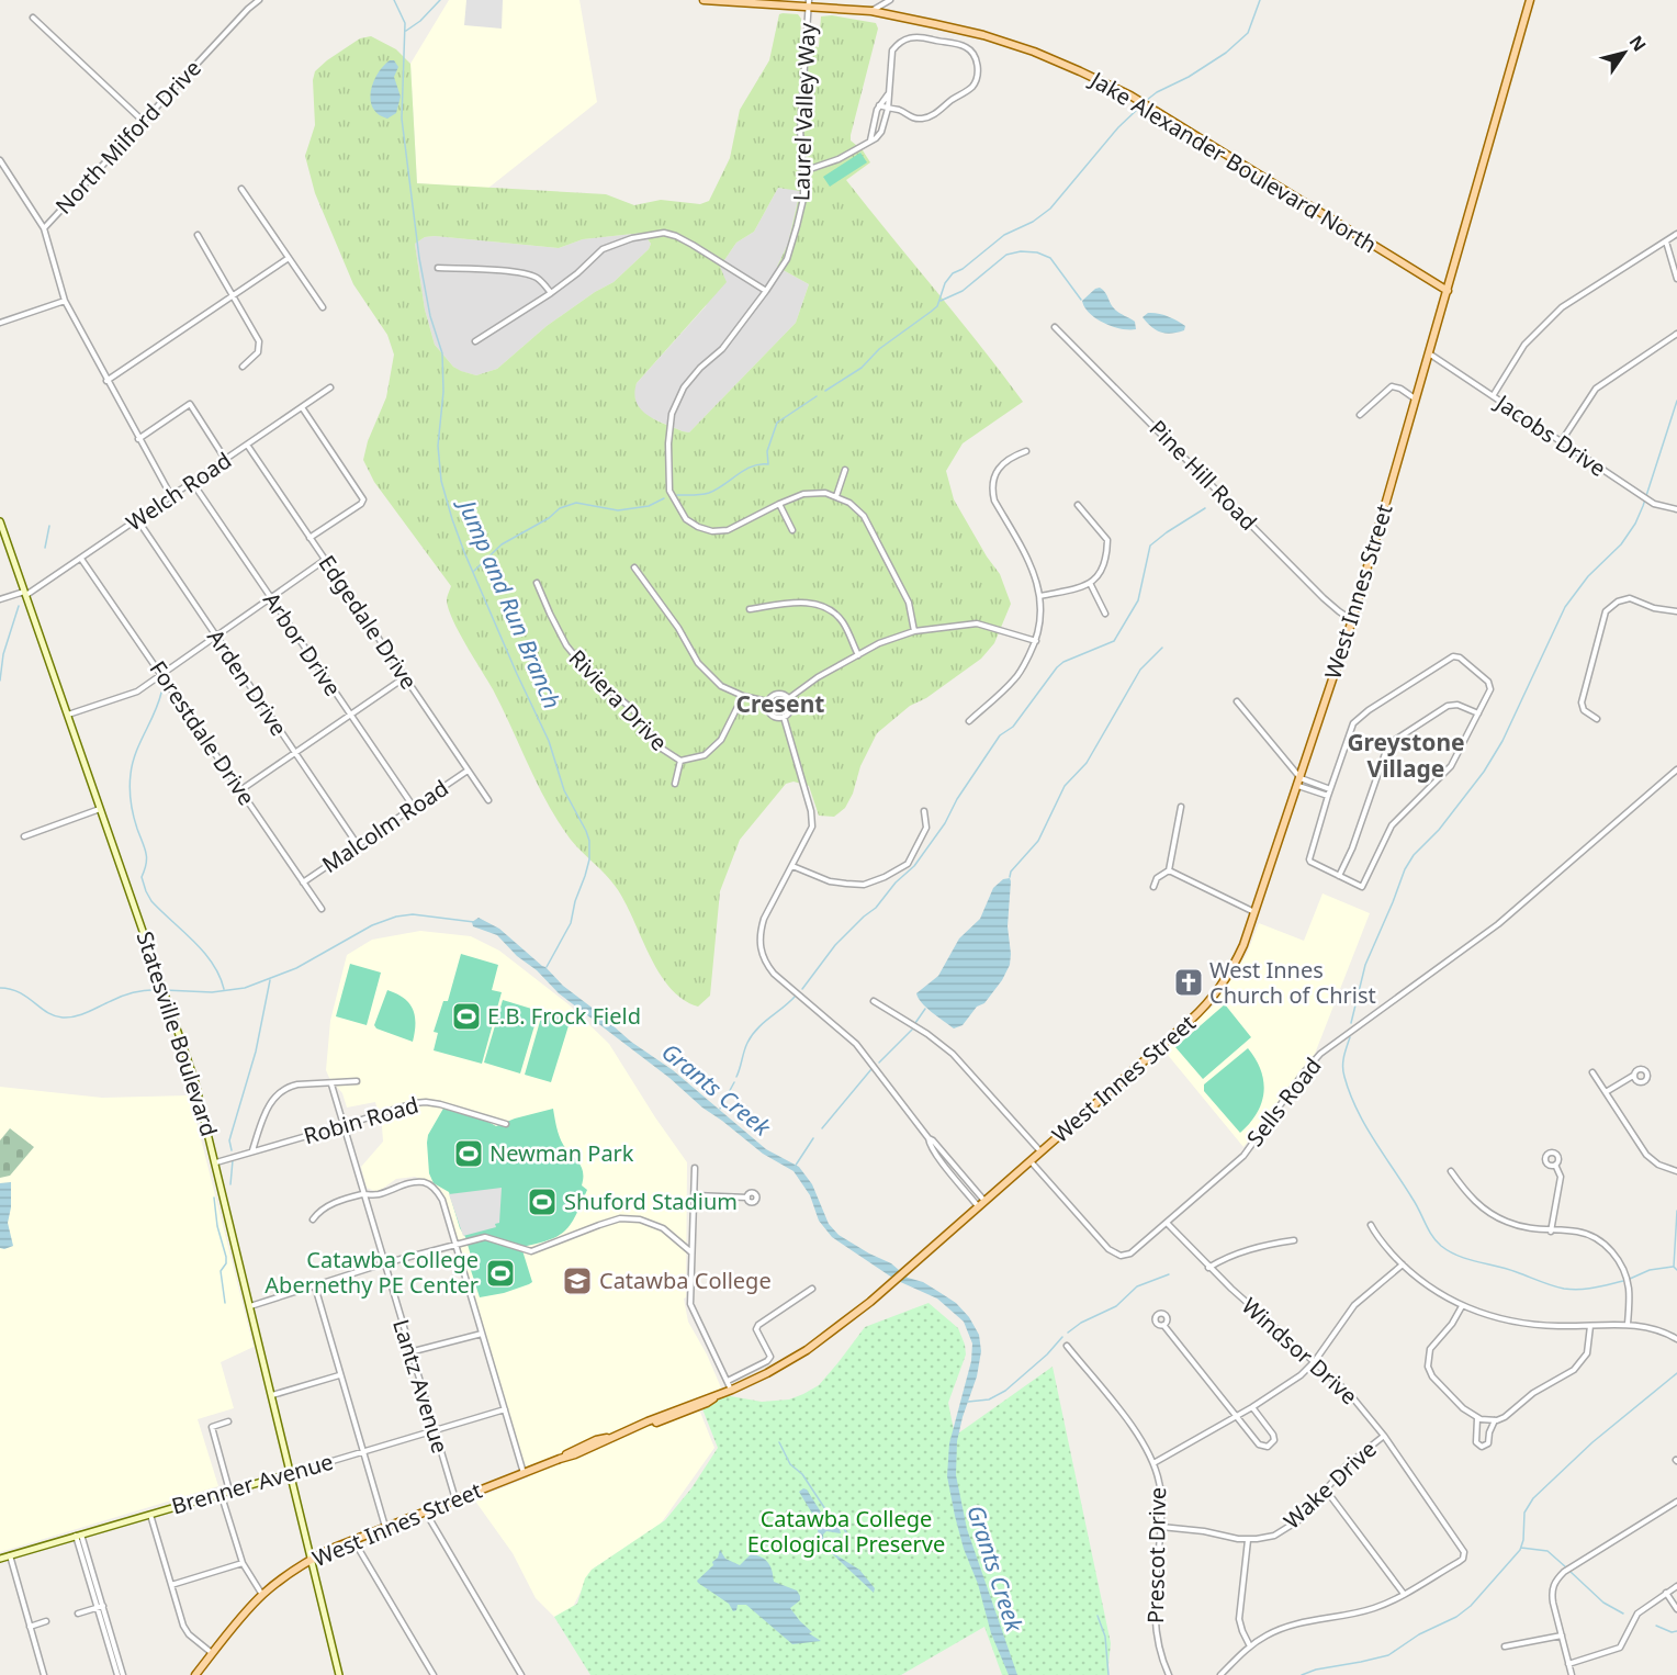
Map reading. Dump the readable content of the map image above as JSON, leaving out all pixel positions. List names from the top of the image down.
{
  "streets": {
    "main road": [
      "Jake Alexander Boulevard North",
      "West Innes Street",
      "Statesville Boulevard",
      "Brenner Avenue"
    ],
    "street": [
      "Laurel Valley Way",
      "North Milford Drive",
      "Jacobs Drive",
      "Pine Hill Road",
      "Welch Road",
      "Edgedale Drive",
      "Arbor Drive",
      "Arden Drive",
      "Riviera Drive",
      "Forestdale Drive",
      "Malcolm Road",
      "Sells Road",
      "Robin Road",
      "Windsor Drive",
      "Lantz Avenue",
      "Wake Drive",
      "Prescot Drive"
    ]
  },
  "crossings": [
    ["Laurel Valley Way", "Jake Alexander Boulevard North"],
    ["Jake Alexander Boulevard North", "West Innes Street"],
    ["Jacobs Drive", "West Innes Street"],
    ["Pine Hill Road", "West Innes Street"],
    ["Welch Road", "Edgedale Drive"],
    ["Welch Road", "Arbor Drive"],
    ["Welch Road", "Arden Drive"],
    ["Welch Road", "Forestdale Drive"],
    ["Welch Road", "Statesville Boulevard"],
    ["West Innes Street", "Statesville Boulevard"],
    ["West Innes Street", "Sells Road"],
    ["West Innes Street", "Lantz Avenue"],
    ["Edgedale Drive", "Malcolm Road"],
    ["Arbor Drive", "Malcolm Road"],
    ["Arden Drive", "Malcolm Road"],
    ["Forestdale Drive", "Malcolm Road"],
    ["Statesville Boulevard", "Robin Road"],
    ["Statesville Boulevard", "Brenner Avenue"],
    ["Sells Road", "Windsor Drive"],
    ["Robin Road", "Lantz Avenue"],
    ["Windsor Drive", "Wake Drive"],
    ["Lantz Avenue", "Brenner Avenue"],
    ["Wake Drive", "Prescot Drive"]
  ],
  "districts": ["Cresent", "Greystone Village"],
  "water": ["Jump and Run Branch", "Grants Creek"],
  "parks": ["Catawba College Ecological Preserve"],
  "places": {
    "church": ["West Innes Church of Christ"],
    "sports": [
      "E.B. Frock Field",
      "Newman Park",
      "Shuford Stadium",
      "Catawba College Abernethy PE Center"
    ],
    "school or university": ["Catawba College"]
  },
  "north": "top right"
}
